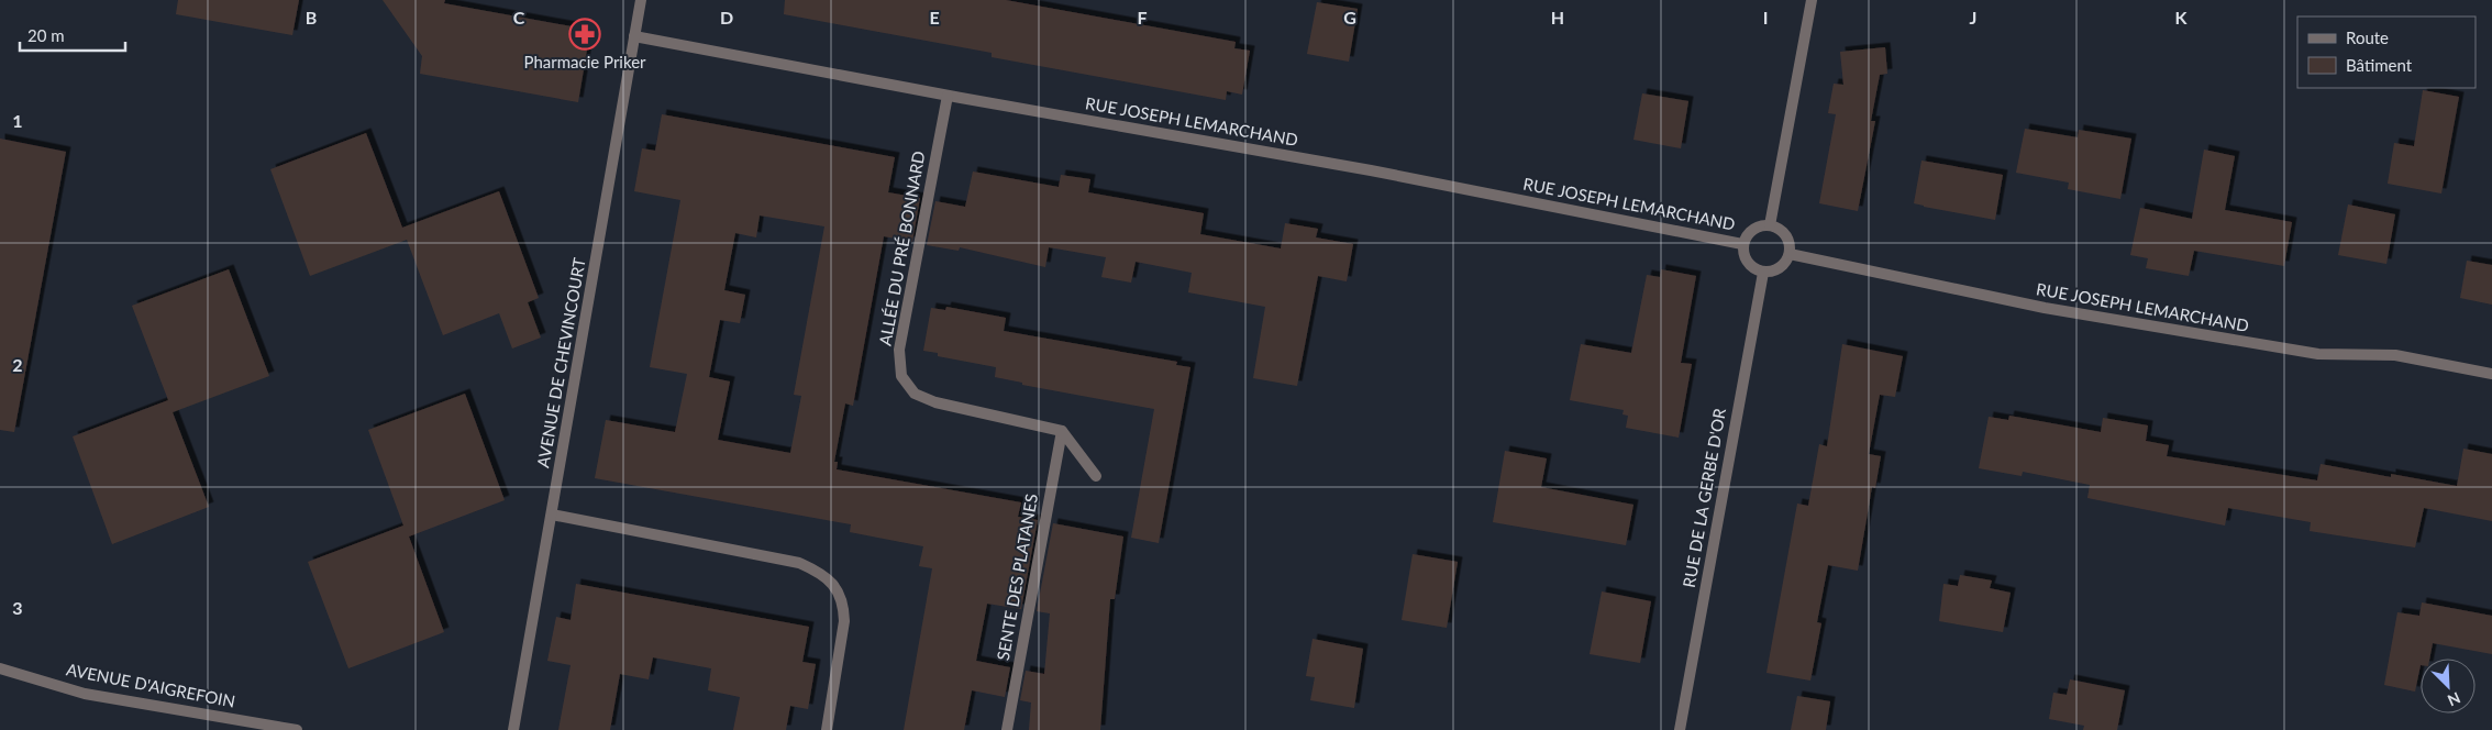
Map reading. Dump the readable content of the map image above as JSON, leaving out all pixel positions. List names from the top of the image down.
{
  "streets": {
    "street": [
      "RUE JOSEPH LEMARCHAND",
      "ALLÉE DU PRÉ BONNARD",
      "AVENUE DE CHEVINCOURT",
      "RUE DE LA GERBE D'OR",
      "SENTE DES PLATANES",
      "AVENUE D'AIGREFOIN"
    ]
  },
  "crossings": [
    ["RUE JOSEPH LEMARCHAND", "ALLÉE DU PRÉ BONNARD"],
    ["RUE JOSEPH LEMARCHAND", "AVENUE DE CHEVINCOURT"],
    ["RUE JOSEPH LEMARCHAND", "RUE DE LA GERBE D'OR"],
    ["ALLÉE DU PRÉ BONNARD", "SENTE DES PLATANES"]
  ],
  "places": {
    "pharmacy": ["Pharmacie Priker"]
  },
  "legend": ["Route", "Bâtiment"],
  "scale_bar": "20 m",
  "north": "bottom right",
  "grid": {
    "columns": [
      "B",
      "C",
      "D",
      "E",
      "F",
      "G",
      "H",
      "I",
      "J",
      "K"
    ],
    "rows": ["1", "2", "3"]
  }
}
